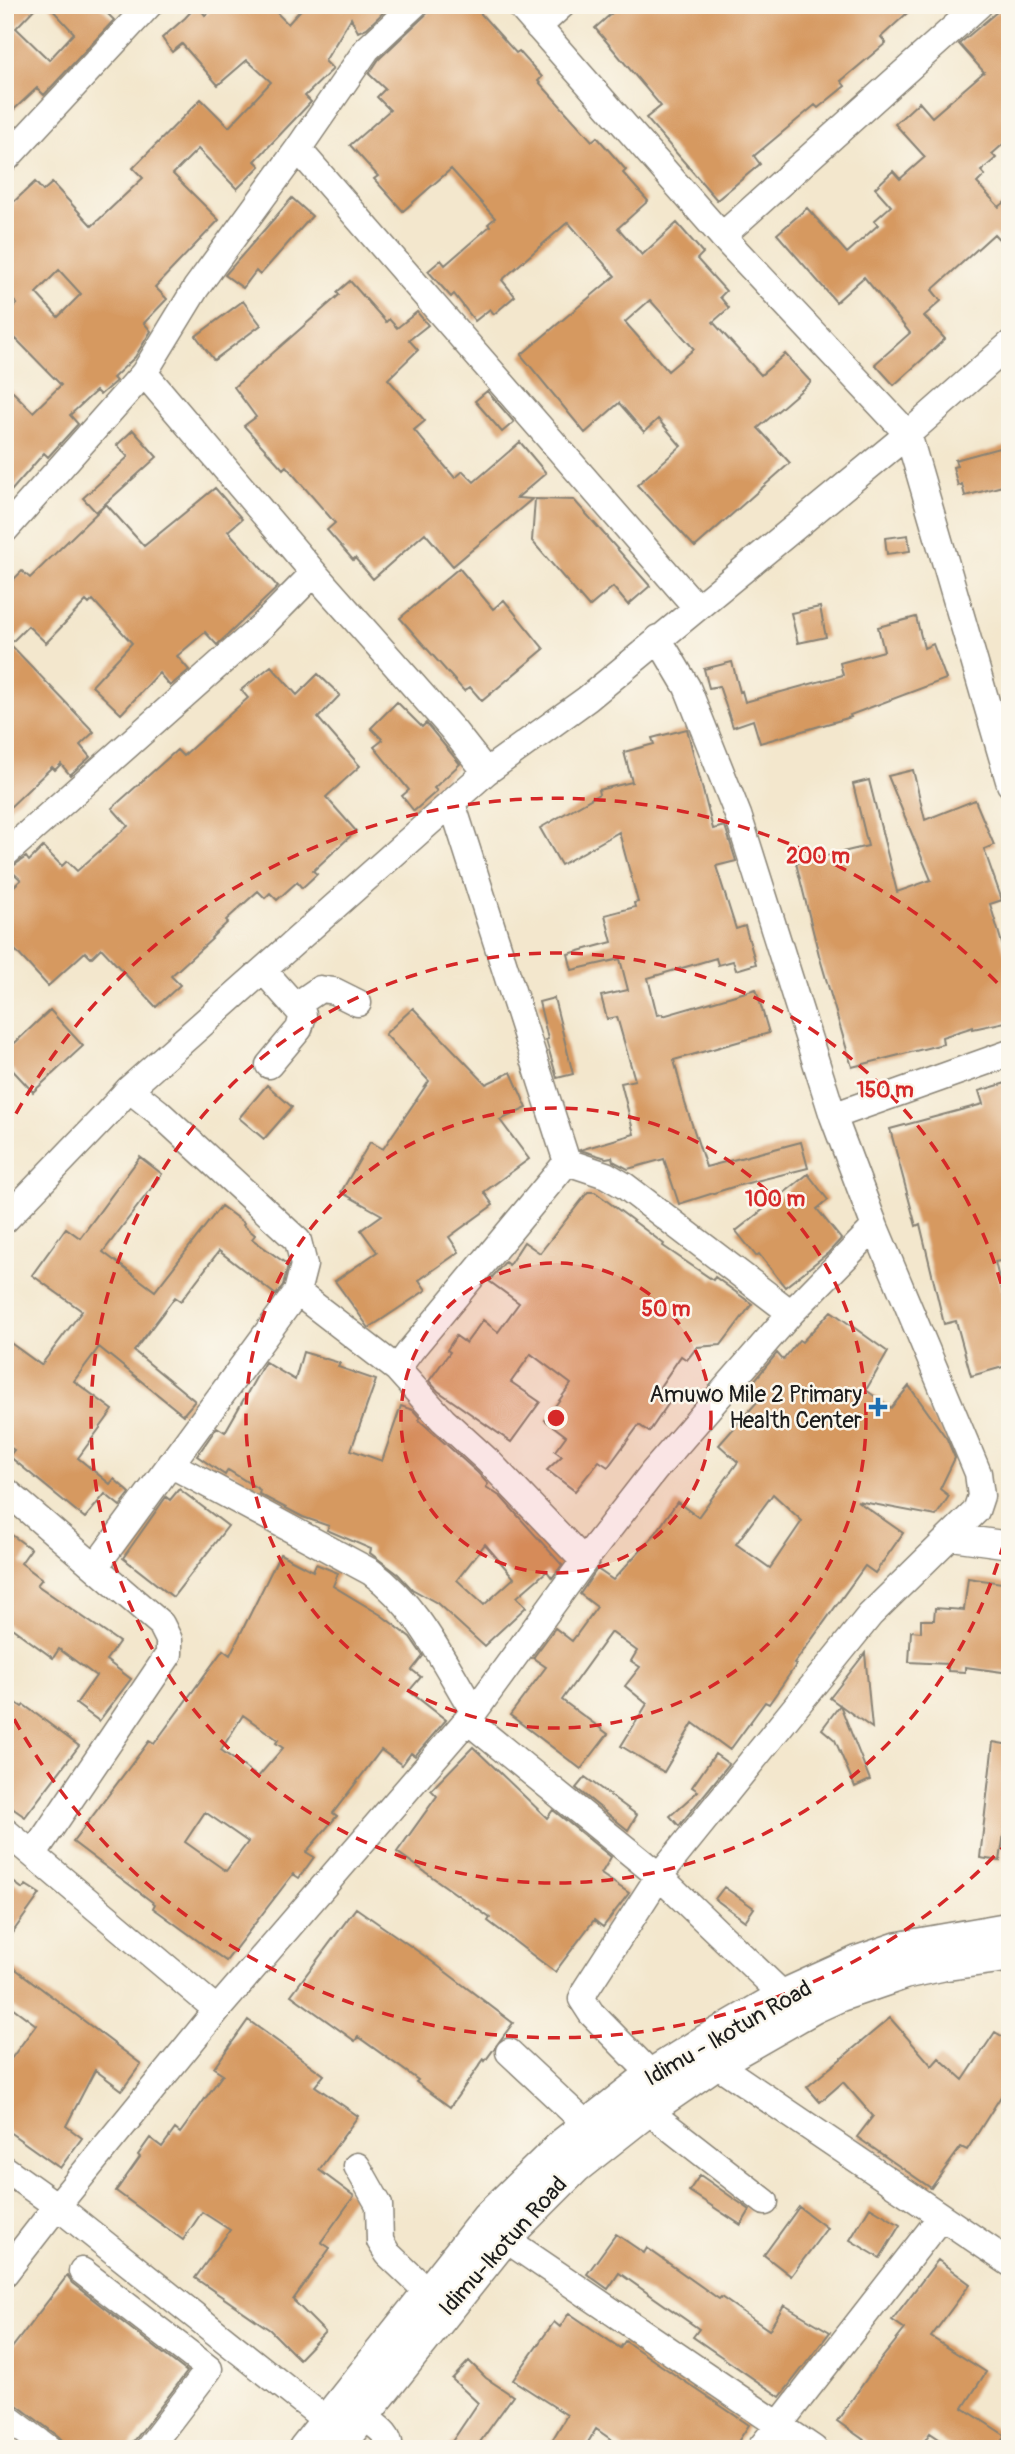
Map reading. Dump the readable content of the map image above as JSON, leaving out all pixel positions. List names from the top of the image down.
{
  "streets": {
    "main road": ["Idimu - Ikotun Road", "Idimu-Ikotun Road"]
  },
  "crossings": [
    ["Idimu - Ikotun Road", "Idimu-Ikotun Road"]
  ],
  "places": {
    "health": ["Amuwo Mile 2 Primary Health Center"]
  },
  "rings": [
    "200 m",
    "150 m",
    "100 m",
    "50 m"
  ]
}
